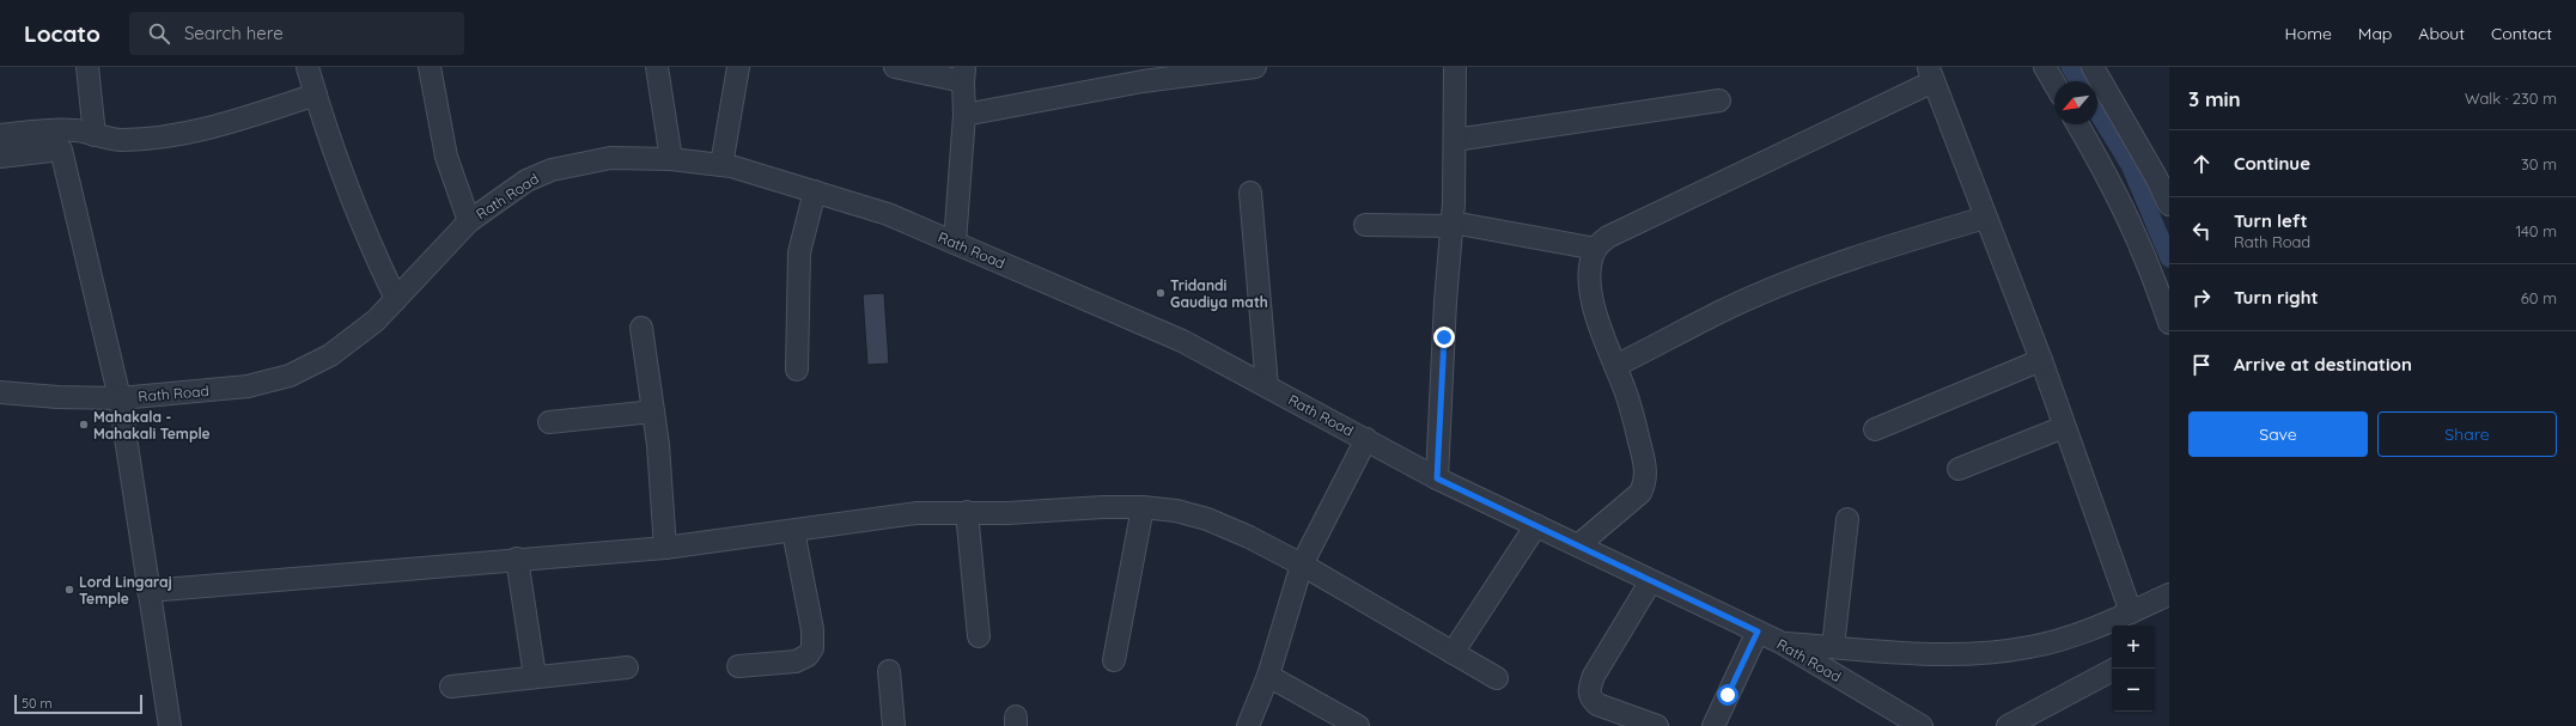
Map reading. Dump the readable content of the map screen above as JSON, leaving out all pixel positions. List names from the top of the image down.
{
  "streets": {
    "street": ["Rath Road"]
  },
  "places": ["Tridandi Gaudiya math", "Mahakala - Mahakali Temple", "Lord Lingaraj Temple"],
  "scale_bar": "50 m",
  "north": "bottom left",
  "page": {
    "header": "Locato",
    "search": "Search here",
    "nav": [
      "Home",
      "Map",
      "About",
      "Contact"
    ],
    "heading": ["3 min", "Walk · 230 m"],
    "list": [
      ["Continue", "30 m"],
      ["Turn left", "Rath Road", "140 m"],
      ["Turn right", "60 m"],
      "Arrive at destination"
    ],
    "buttons": ["Save", "Share"],
    "map_buttons": ["+", "−"],
    "scale": "50 m"
  }
}
